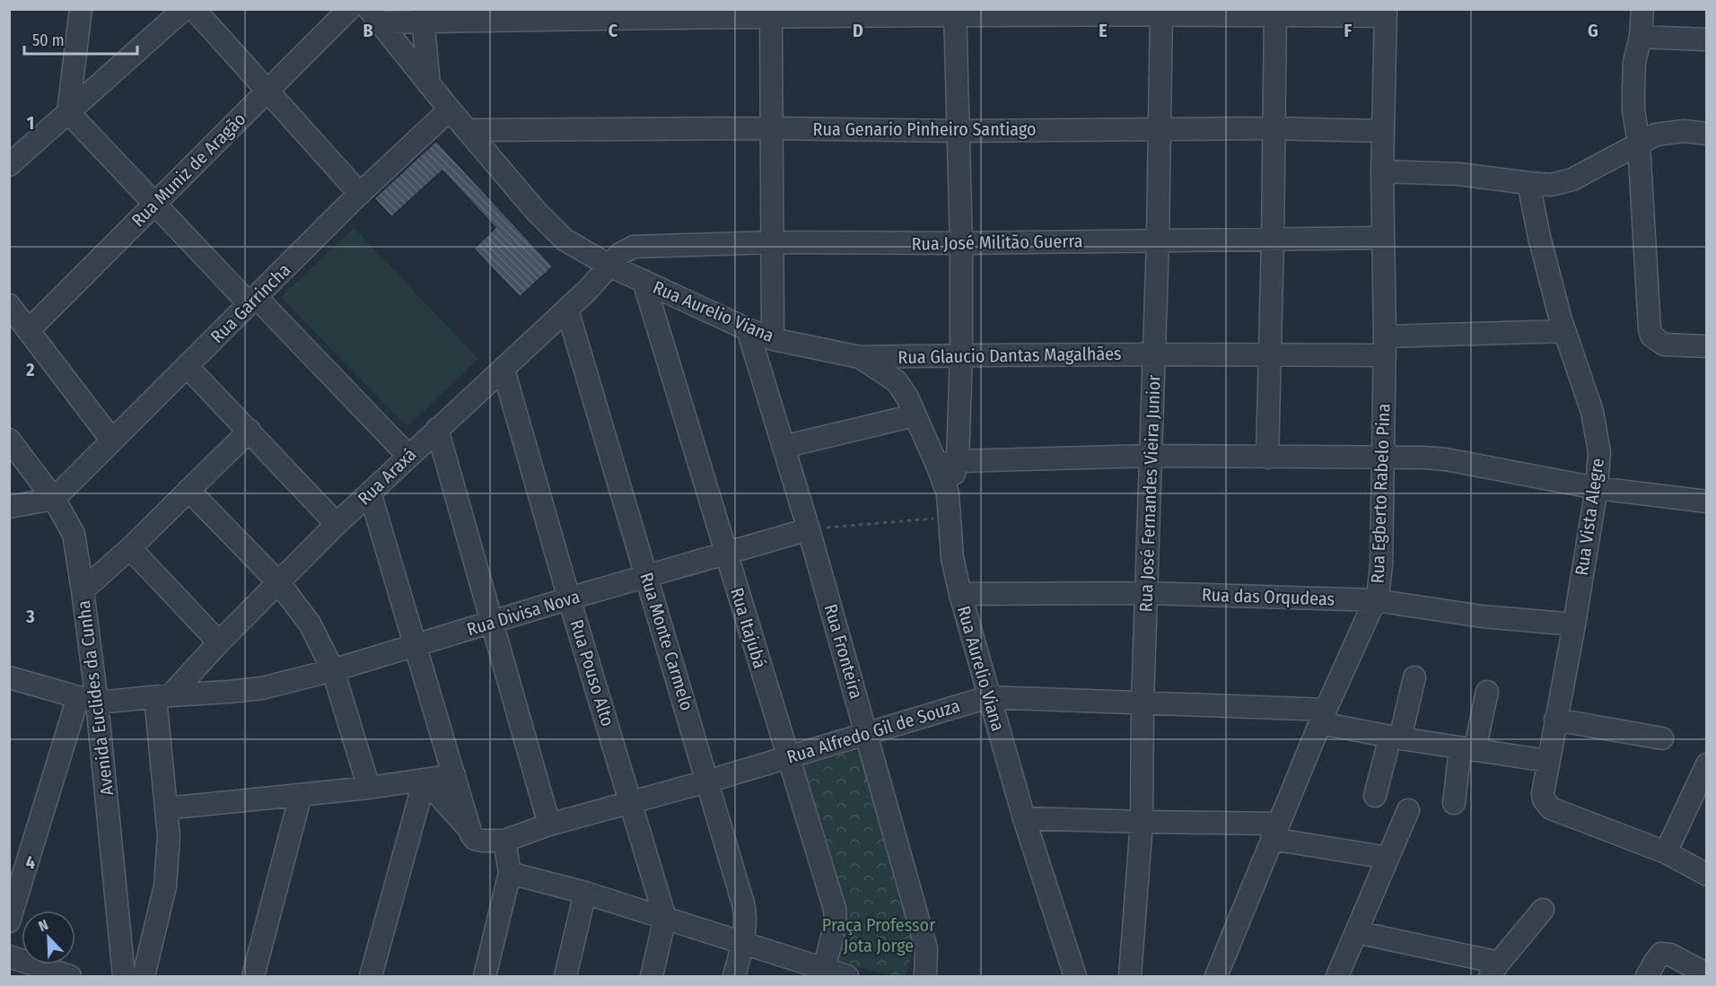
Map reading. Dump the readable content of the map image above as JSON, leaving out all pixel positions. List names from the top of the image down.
{
  "streets": {
    "street": [
      "Rua Genario Pinheiro Santiago",
      "Rua Muniz de Aragão",
      "Rua José Militão Guerra",
      "Rua Garrincha",
      "Rua Aurelio Viana",
      "Rua Glaucio Dantas Magalhães",
      "Rua Araxá",
      "Rua José Fernandes Vieira Junior",
      "Rua Egberto Rabelo Pina",
      "Rua Vista Alegre",
      "Rua das Orqudeas",
      "Rua Divisa Nova",
      "Rua Itajubá",
      "Rua Monte Carmelo",
      "Rua Fronteira",
      "Rua Pouso Alto",
      "Avenida Euclides da Cunha",
      "Rua Alfredo Gil de Souza"
    ]
  },
  "crossings": [
    ["Rua Genario Pinheiro Santiago", "Rua Aurelio Viana"],
    ["Rua Genario Pinheiro Santiago", "Rua José Fernandes Vieira Junior"],
    ["Rua Genario Pinheiro Santiago", "Rua Egberto Rabelo Pina"],
    ["Rua José Militão Guerra", "Rua Aurelio Viana"],
    ["Rua José Militão Guerra", "Rua Araxá"],
    ["Rua José Militão Guerra", "Rua José Fernandes Vieira Junior"],
    ["Rua José Militão Guerra", "Rua Egberto Rabelo Pina"],
    ["Rua Garrincha", "Rua Aurelio Viana"],
    ["Rua Garrincha", "Avenida Euclides da Cunha"],
    ["Rua Aurelio Viana", "Rua Glaucio Dantas Magalhães"],
    ["Rua Aurelio Viana", "Rua Araxá"],
    ["Rua Aurelio Viana", "Rua das Orqudeas"],
    ["Rua Aurelio Viana", "Rua Itajubá"],
    ["Rua Aurelio Viana", "Rua Fronteira"],
    ["Rua Aurelio Viana", "Rua Alfredo Gil de Souza"],
    ["Rua Glaucio Dantas Magalhães", "Rua José Fernandes Vieira Junior"],
    ["Rua Glaucio Dantas Magalhães", "Rua Egberto Rabelo Pina"],
    ["Rua Glaucio Dantas Magalhães", "Rua Vista Alegre"],
    ["Rua Araxá", "Rua Divisa Nova"],
    ["Rua Araxá", "Rua Monte Carmelo"],
    ["Rua Araxá", "Rua Pouso Alto"],
    ["Rua José Fernandes Vieira Junior", "Rua das Orqudeas"],
    ["Rua José Fernandes Vieira Junior", "Rua Alfredo Gil de Souza"],
    ["Rua Egberto Rabelo Pina", "Rua das Orqudeas"],
    ["Rua Egberto Rabelo Pina", "Rua Alfredo Gil de Souza"],
    ["Rua Vista Alegre", "Rua das Orqudeas"],
    ["Rua Vista Alegre", "Rua Alfredo Gil de Souza"],
    ["Rua Divisa Nova", "Rua Itajubá"],
    ["Rua Divisa Nova", "Rua Monte Carmelo"],
    ["Rua Divisa Nova", "Rua Fronteira"],
    ["Rua Divisa Nova", "Rua Pouso Alto"],
    ["Rua Divisa Nova", "Avenida Euclides da Cunha"],
    ["Rua Itajubá", "Rua Alfredo Gil de Souza"],
    ["Rua Monte Carmelo", "Rua Alfredo Gil de Souza"],
    ["Rua Fronteira", "Rua Alfredo Gil de Souza"],
    ["Rua Pouso Alto", "Rua Alfredo Gil de Souza"]
  ],
  "parks": ["Praça Professor Jota Jorge"],
  "scale_bar": "50 m",
  "north": "top left",
  "grid": {
    "columns": [
      "B",
      "C",
      "D",
      "E",
      "F",
      "G"
    ],
    "rows": [
      "1",
      "2",
      "3",
      "4"
    ]
  }
}
